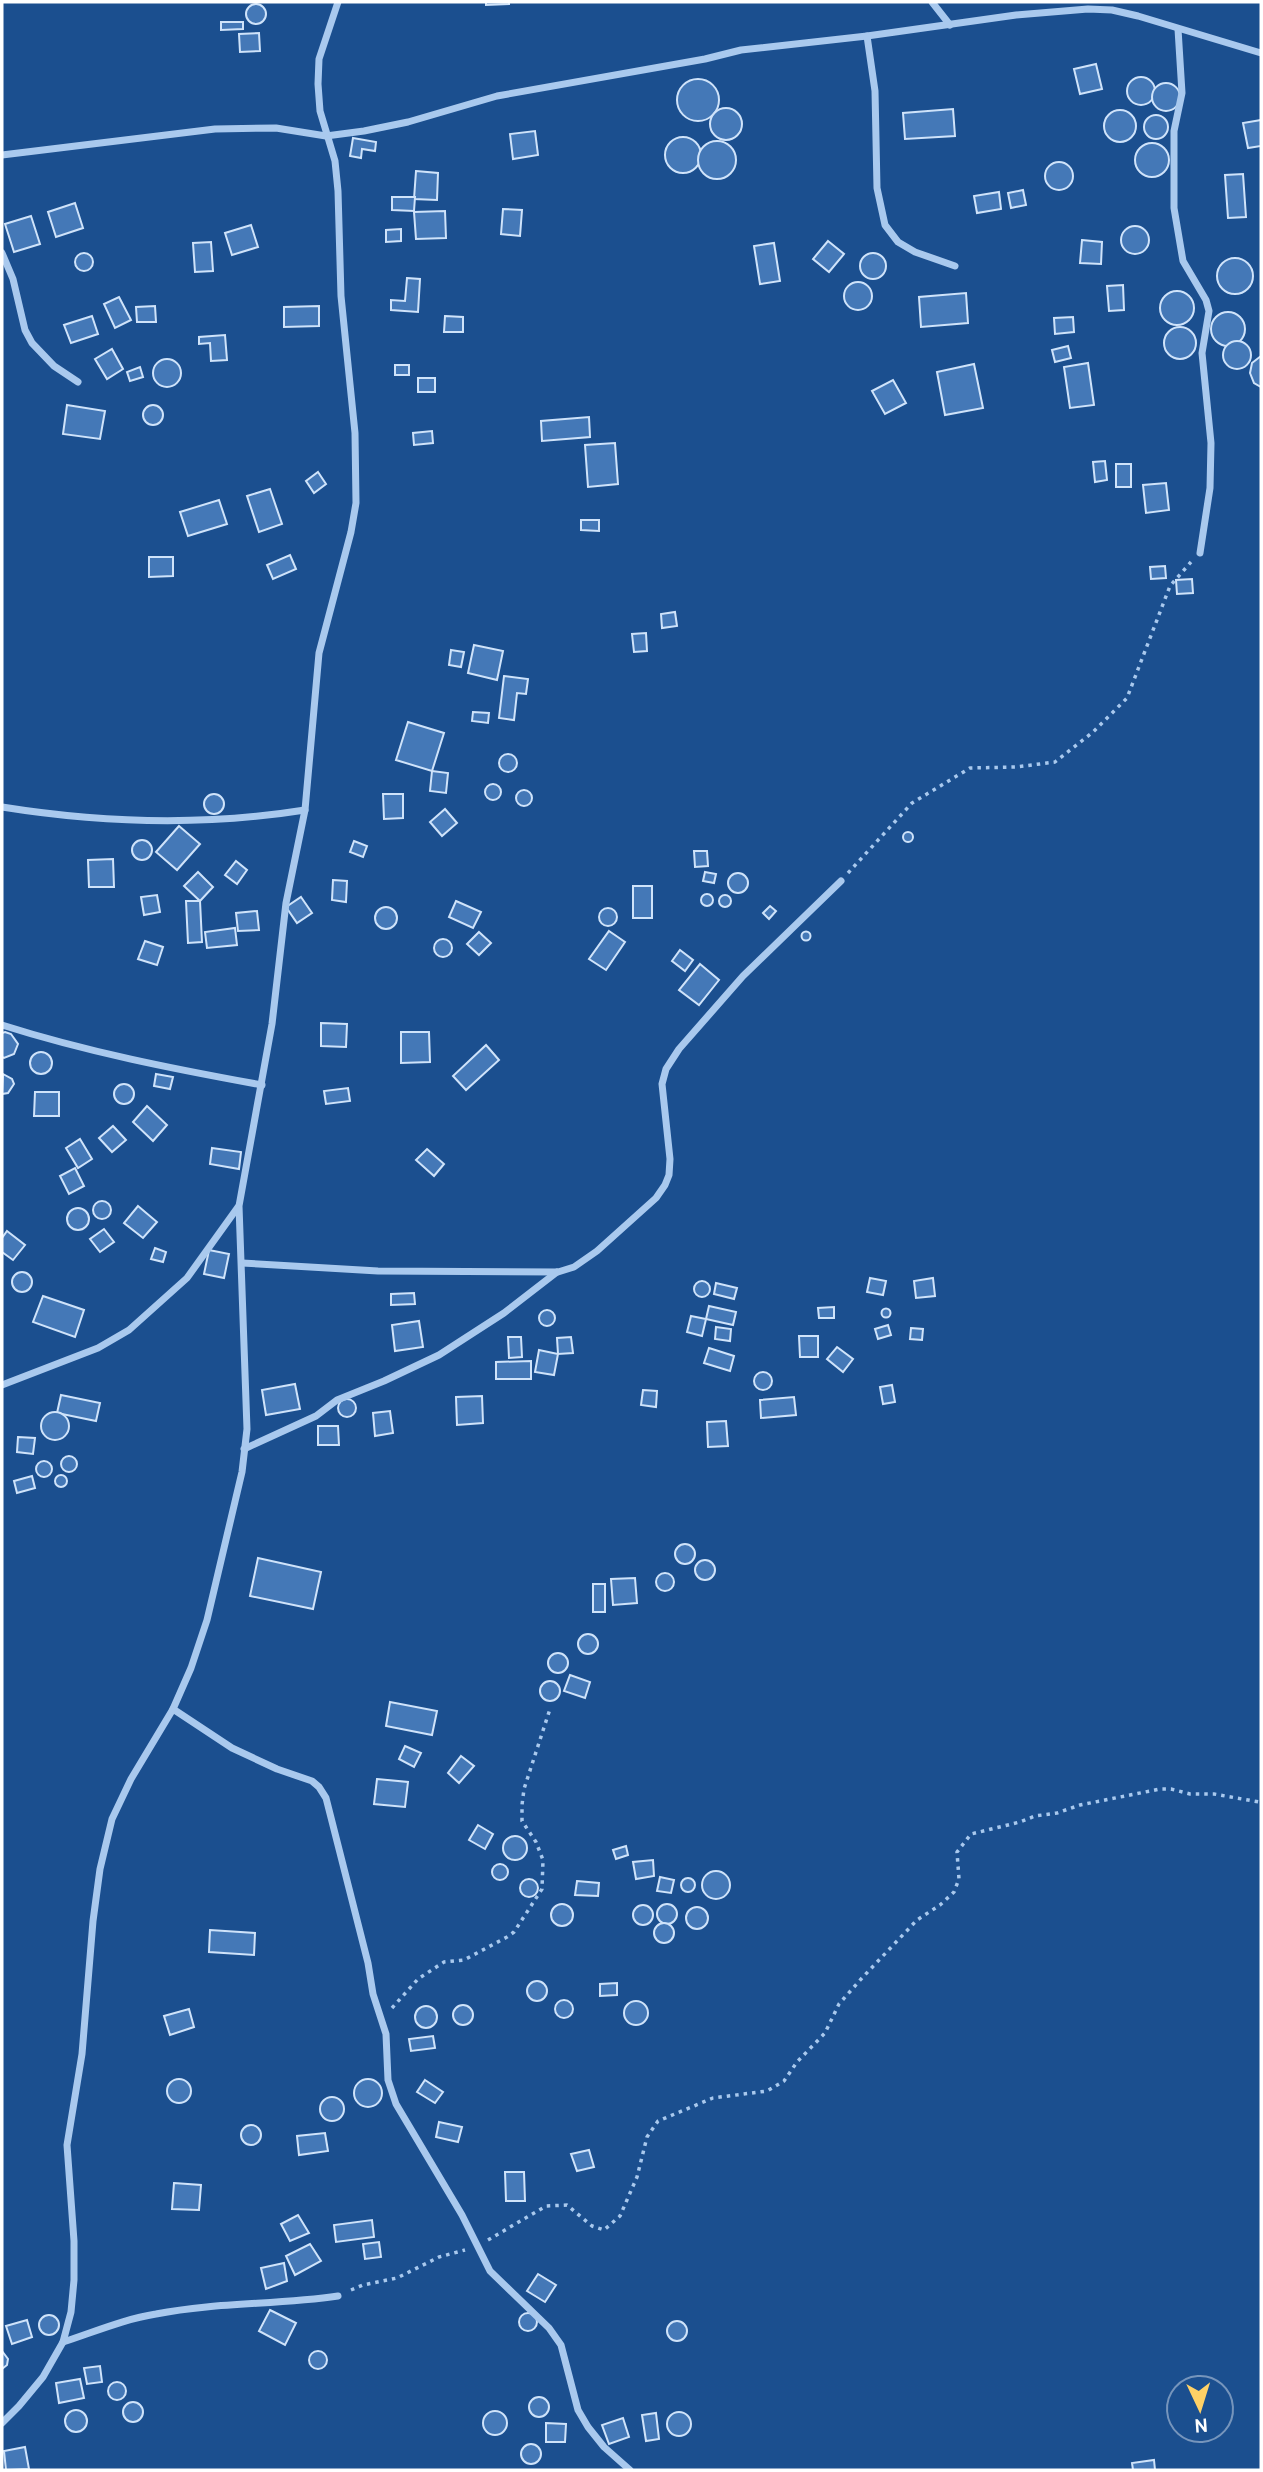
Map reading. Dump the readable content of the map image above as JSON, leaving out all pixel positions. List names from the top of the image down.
{
  "north": "bottom"
}
